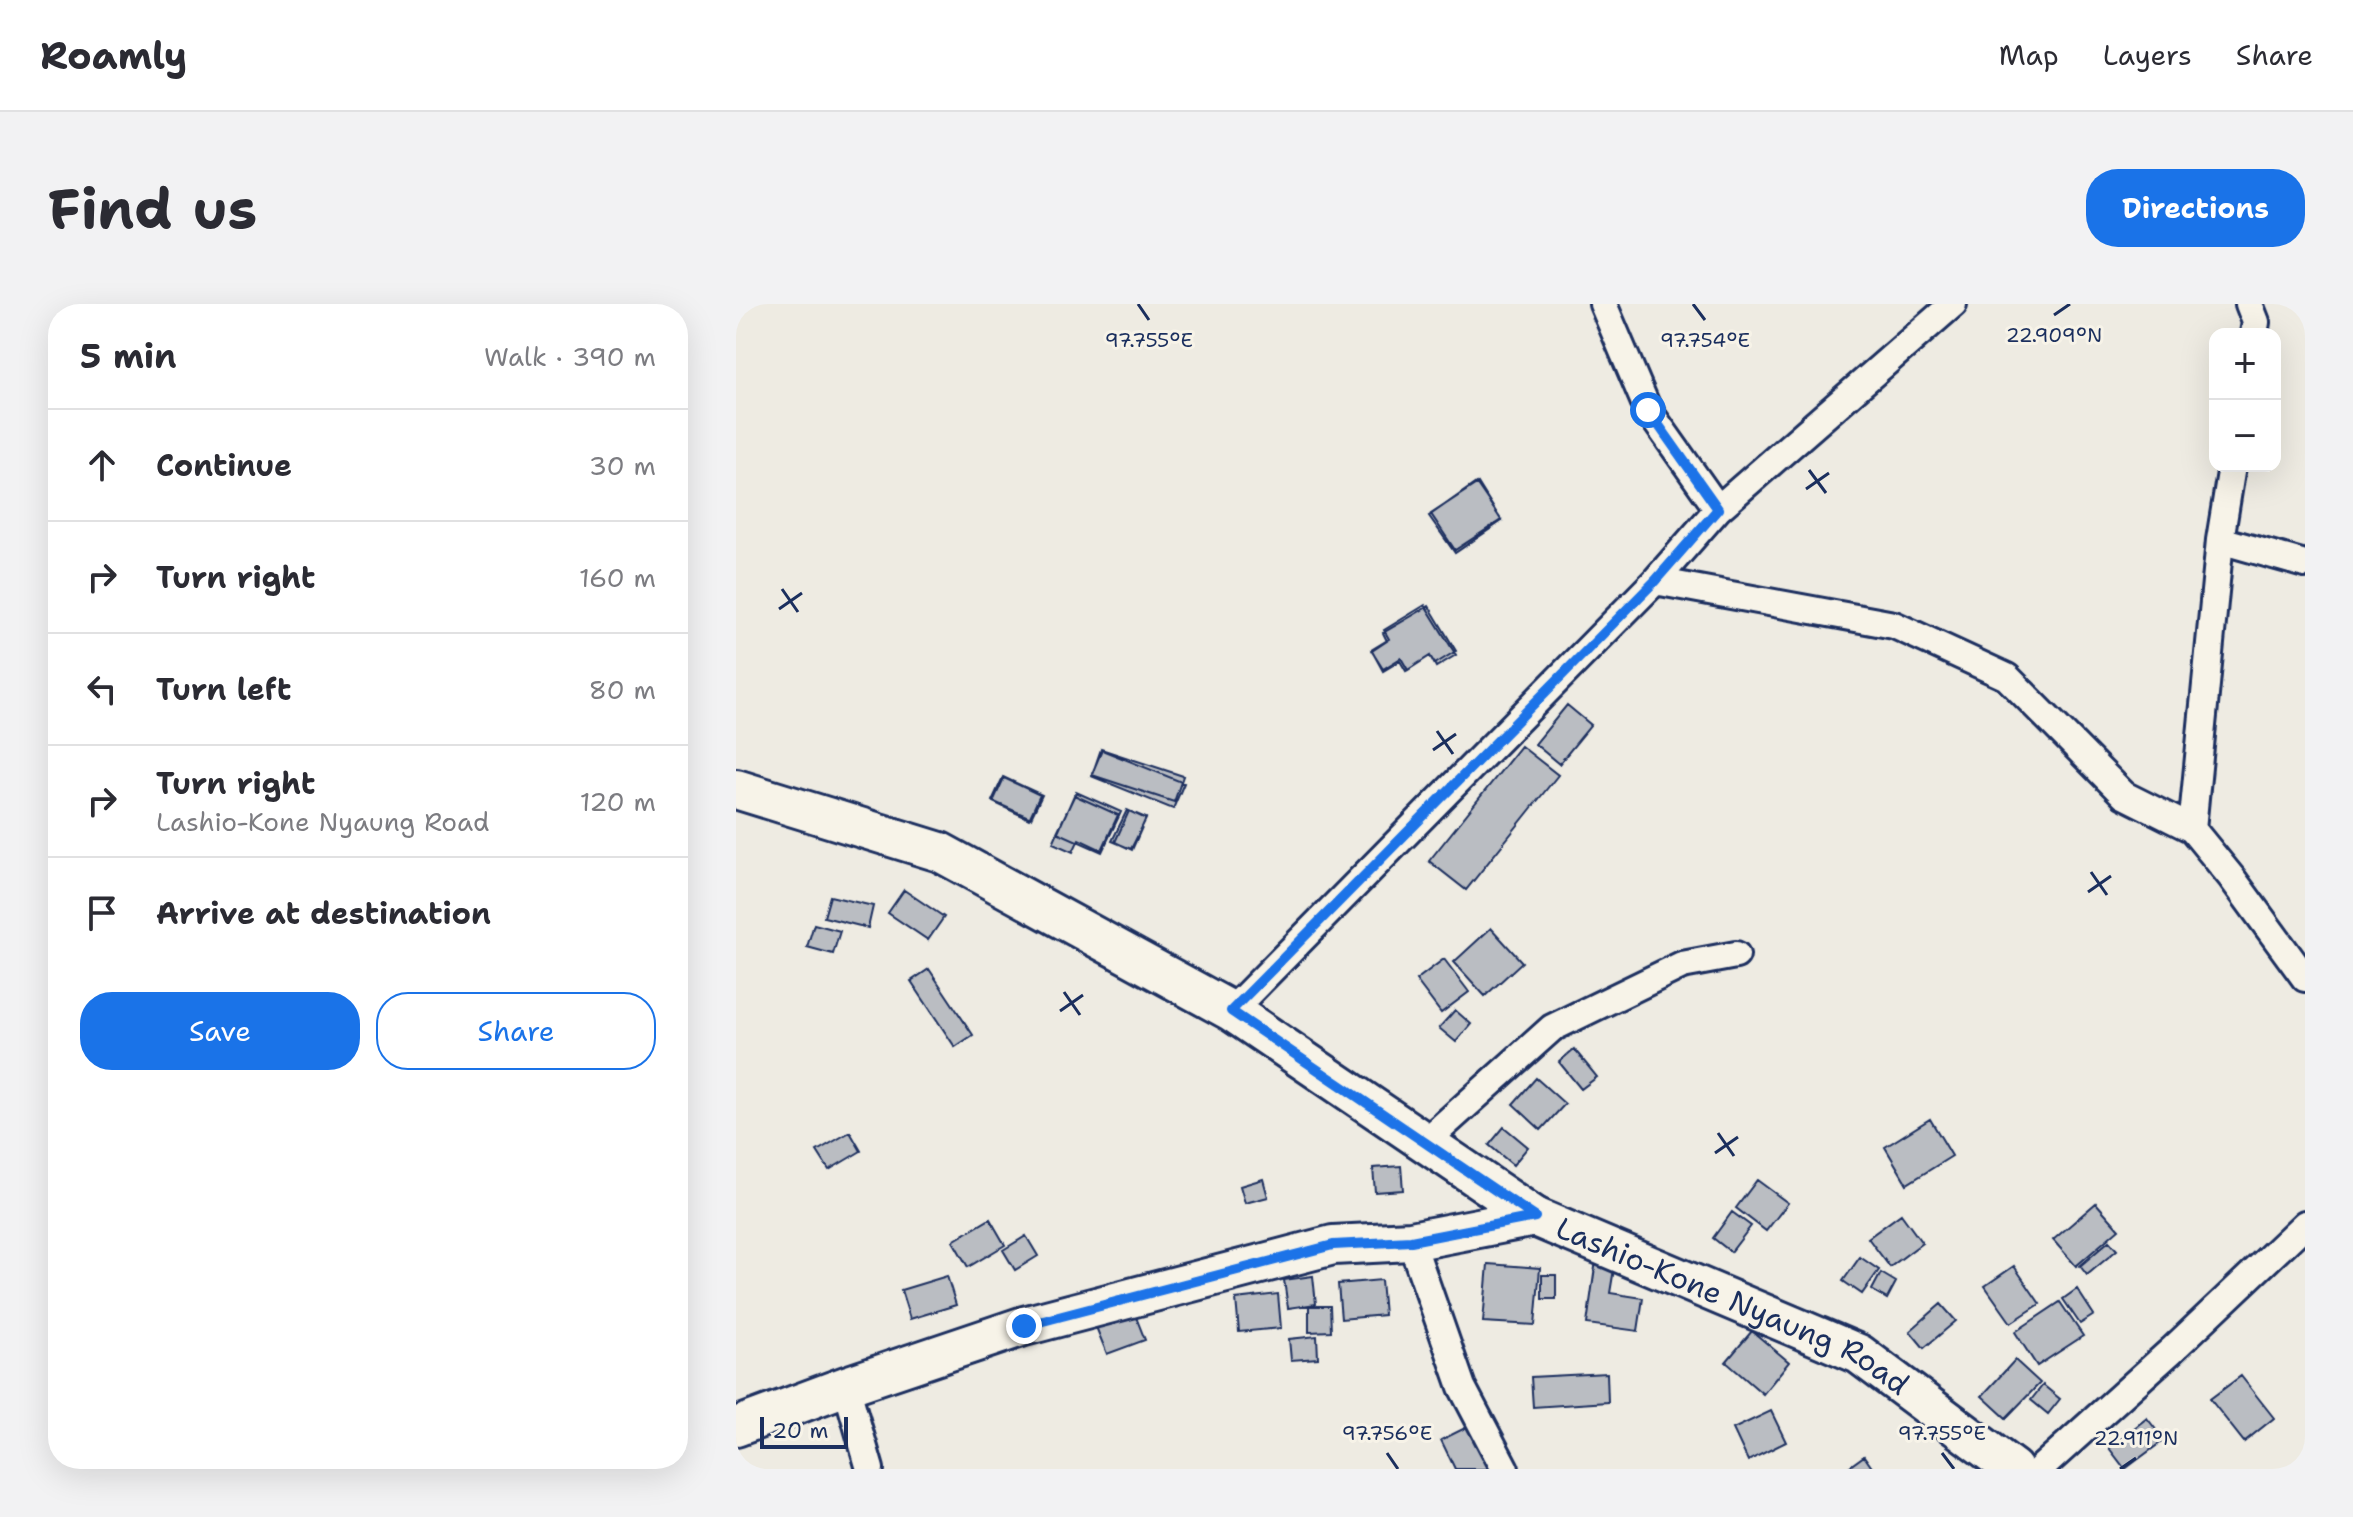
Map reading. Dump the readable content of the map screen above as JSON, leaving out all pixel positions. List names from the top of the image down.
{
  "streets": {
    "main road": ["Lashio-Kone Nyaung Road"]
  },
  "scale_bar": "20 m",
  "page": {
    "header": "Roamly",
    "nav": ["Map", "Layers", "Share"],
    "buttons": [
      "Directions",
      ["Save", "Share"]
    ],
    "title": "Find us",
    "heading": ["5 min", "Walk · 390 m"],
    "map_buttons": ["+", "−"],
    "list": [
      ["Continue", "30 m"],
      ["Turn right", "160 m"],
      ["Turn left", "80 m"],
      ["Turn right", "Lashio-Kone Nyaung Road", "120 m"],
      "Arrive at destination"
    ],
    "scale": "20 m"
  },
  "coordinates": [
    "22.909°N",
    "97.755°E",
    "97.754°E",
    "97.756°E",
    "22.911°N"
  ]
}
